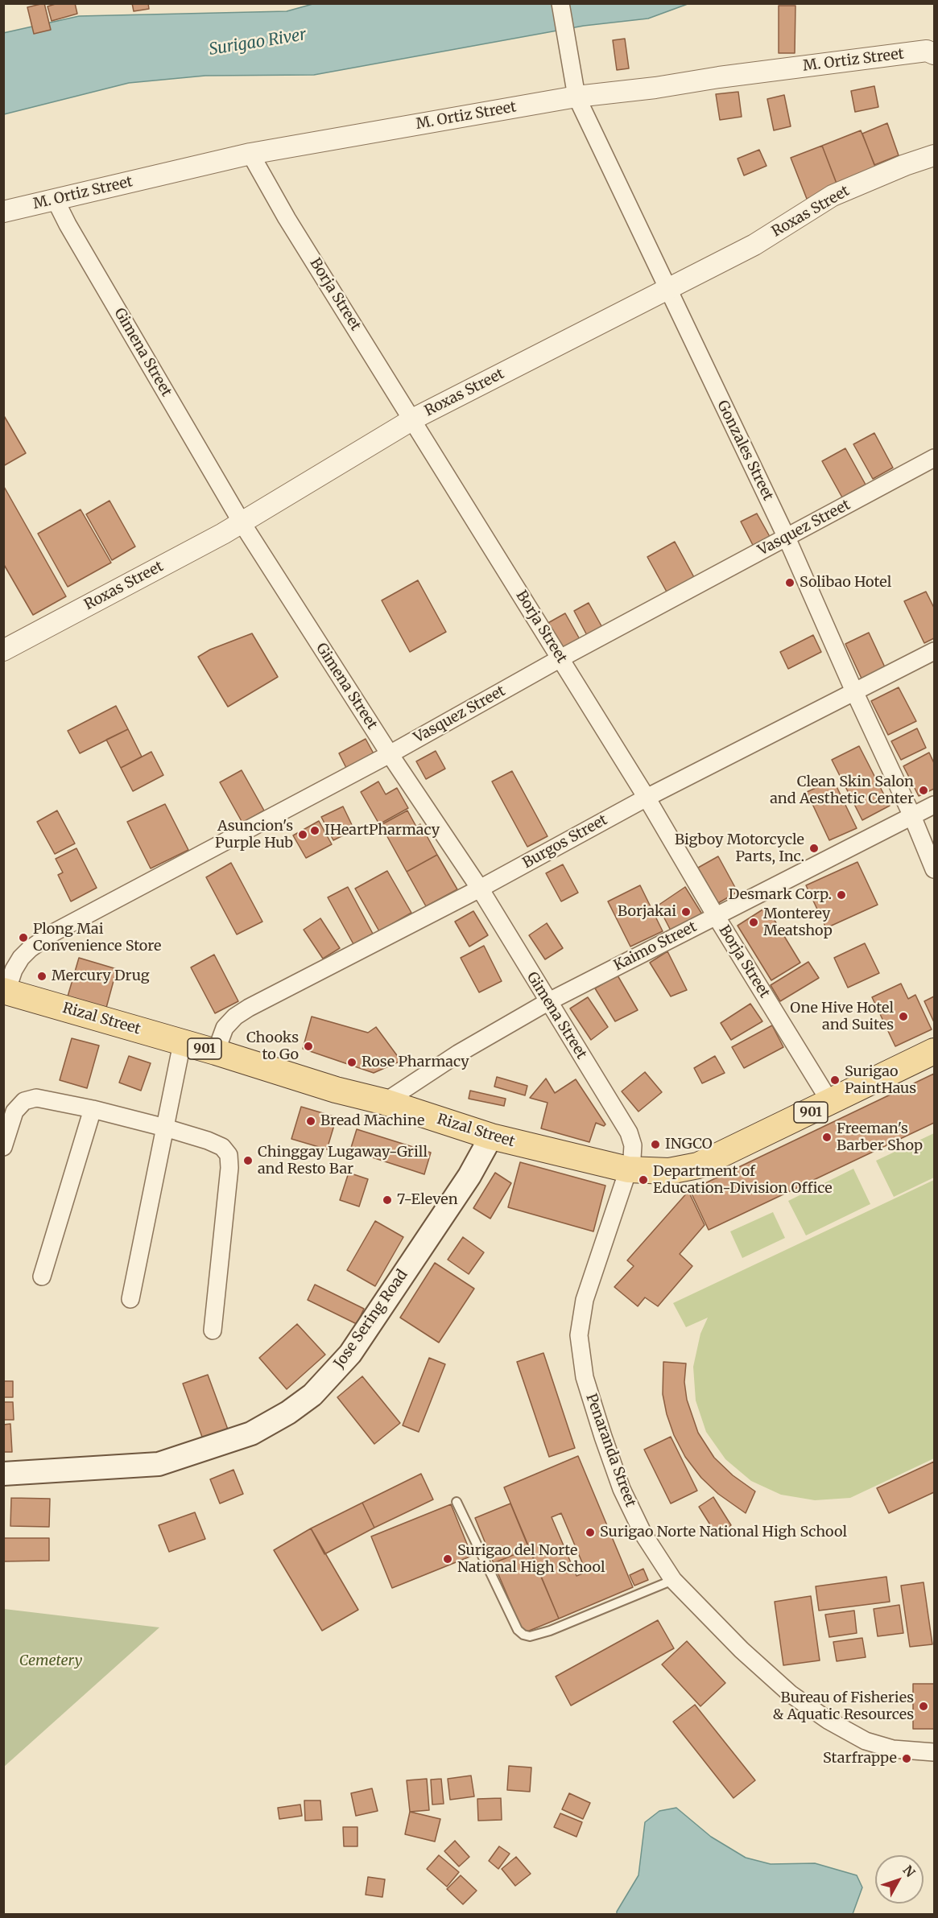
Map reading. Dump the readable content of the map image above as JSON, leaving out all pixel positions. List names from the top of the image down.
{
  "streets": {
    "main road": ["Rizal Street", "901", "Jose Sering Road"],
    "street": [
      "M. Ortiz Street",
      "Roxas Street",
      "Borja Street",
      "Gimena Street",
      "Gonzales Street",
      "Vasquez Street",
      "Burgos Street",
      "Kaimo Street",
      "Penaranda Street"
    ]
  },
  "crossings": [
    ["M. Ortiz Street", "Borja Street"],
    ["M. Ortiz Street", "Gimena Street"],
    ["M. Ortiz Street", "Gonzales Street"],
    ["Roxas Street", "Borja Street"],
    ["Roxas Street", "Gimena Street"],
    ["Roxas Street", "Gonzales Street"],
    ["Borja Street", "Vasquez Street"],
    ["Borja Street", "Burgos Street"],
    ["Borja Street", "Kaimo Street"],
    ["Borja Street", "Rizal Street"],
    ["Gimena Street", "Vasquez Street"],
    ["Gimena Street", "Burgos Street"],
    ["Gimena Street", "Kaimo Street"],
    ["Gimena Street", "Rizal Street"],
    ["Gimena Street", "Penaranda Street"],
    ["Gonzales Street", "Vasquez Street"],
    ["Gonzales Street", "Burgos Street"],
    ["Gonzales Street", "Kaimo Street"],
    ["Vasquez Street", "Rizal Street"],
    ["Burgos Street", "Rizal Street"],
    ["Kaimo Street", "Rizal Street"],
    ["Rizal Street", "Jose Sering Road"],
    ["Rizal Street", "Penaranda Street"]
  ],
  "water": ["Surigao River"],
  "parks": ["Cemetery"],
  "places": [
    "Solibao Hotel",
    "Clean Skin Salon and Aesthetic Center",
    "IHeartPharmacy",
    "Asuncion's Purple Hub",
    "Bigboy Motorcycle Parts, Inc.",
    "Desmark Corp.",
    "Borjakai",
    "Monterey Meatshop",
    "Plong Mai Convenience Store",
    "Mercury Drug",
    "One Hive Hotel and Suites",
    "Chooks to Go",
    "Rose Pharmacy",
    "Surigao PaintHaus",
    "Bread Machine",
    "Freeman's Barber Shop",
    "INGCO",
    "Chinggay Lugaway-Grill and Resto Bar",
    "Department of Education-Division Office",
    "7-Eleven",
    "Surigao Norte National High School",
    "Surigao del Norte National High School",
    "Bureau of Fisheries & Aquatic Resources",
    "Starfrappe"
  ],
  "north": "top right"
}
